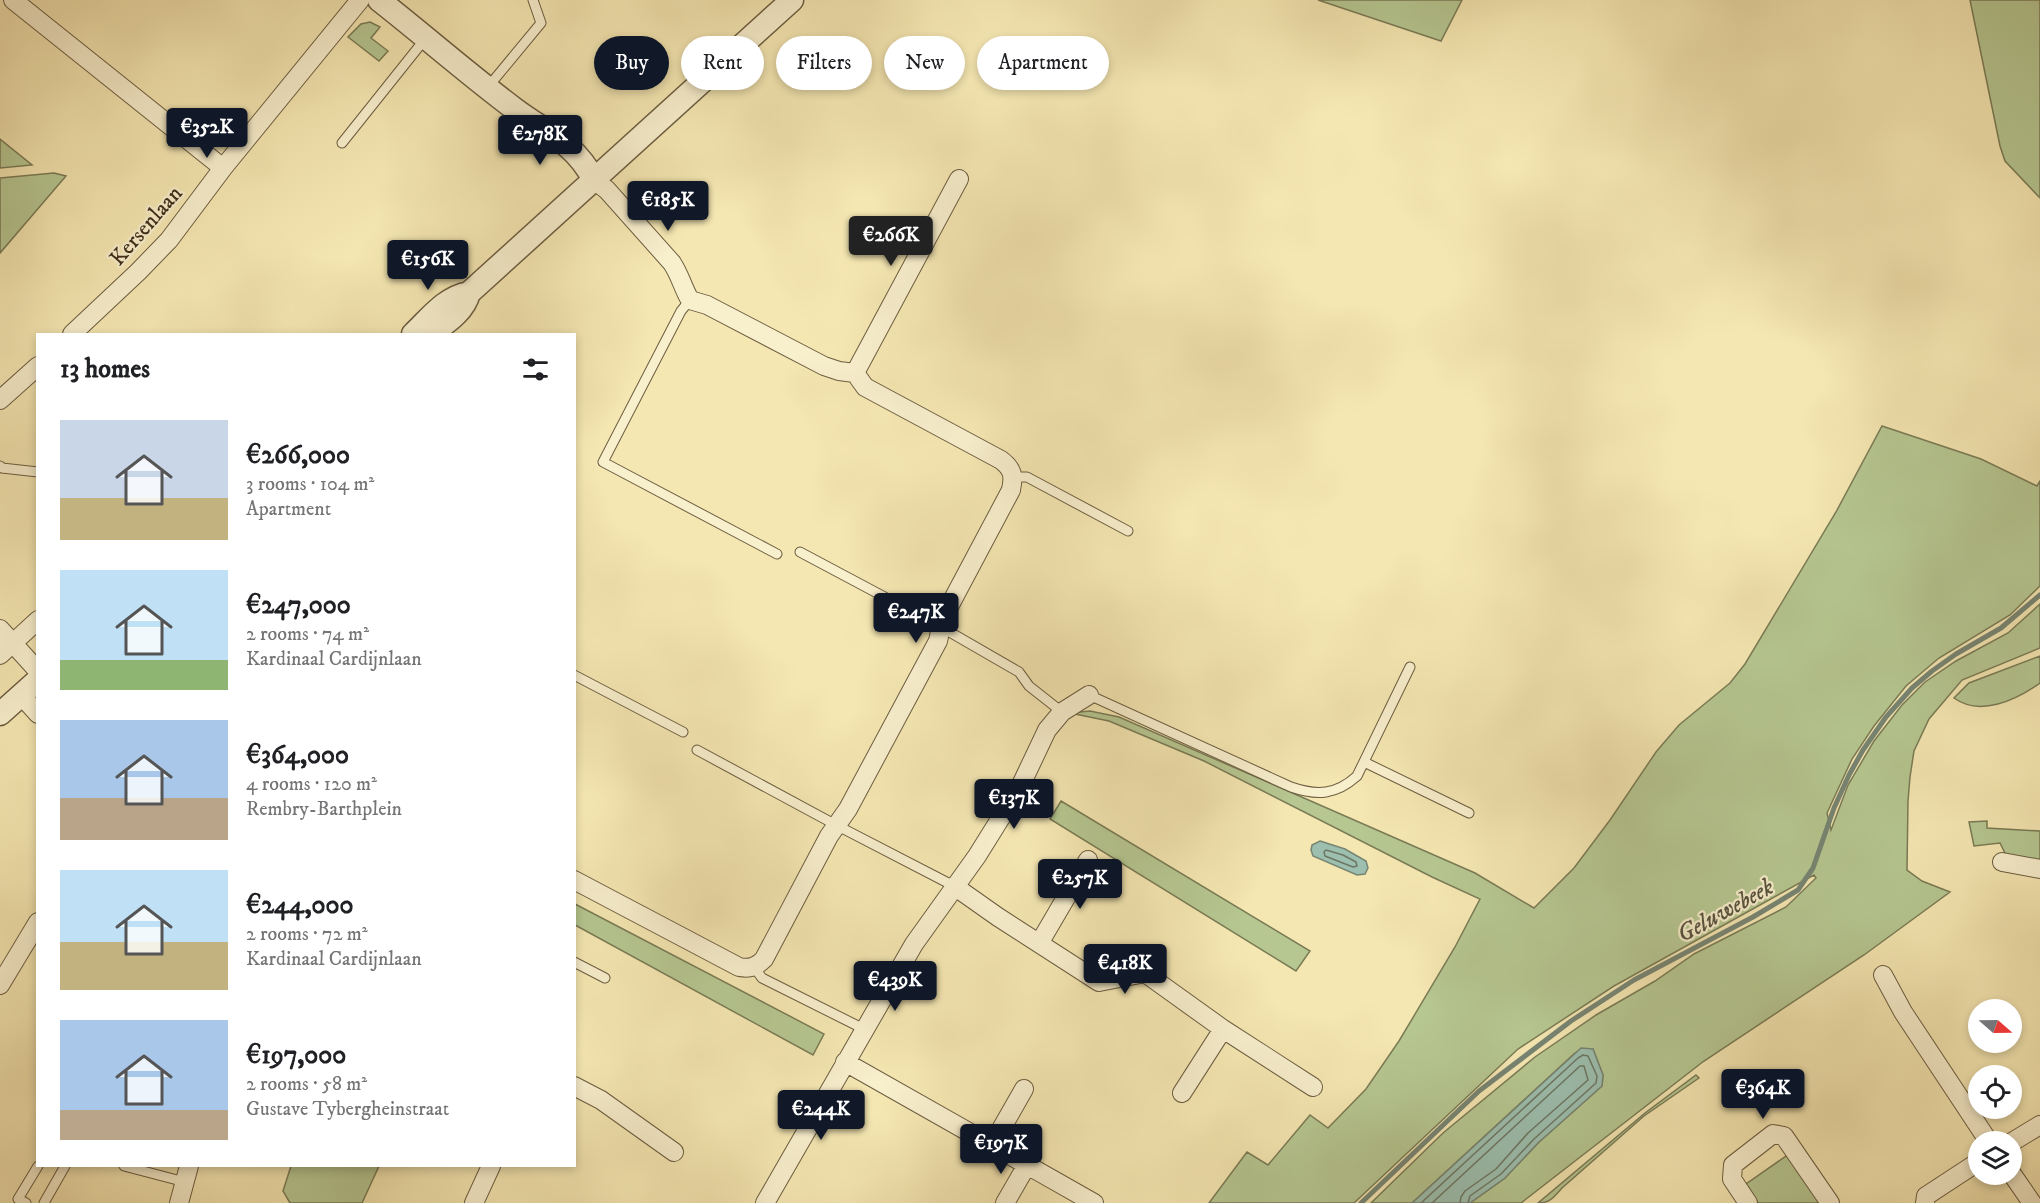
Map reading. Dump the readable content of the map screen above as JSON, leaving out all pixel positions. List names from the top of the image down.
{
  "streets": {
    "street": ["Kersenlaan"]
  },
  "water": ["Geluwebeek"],
  "north": "right",
  "page": {
    "chip": [
      "Buy",
      "Rent",
      "Filters",
      "New",
      "Apartment"
    ],
    "price": [
      "€352K",
      "€278K",
      "€185K",
      "€266K",
      "€156K",
      "€247K",
      "€137K",
      "€257K",
      "€418K",
      "€439K",
      "€364K",
      "€244K",
      "€197K"
    ],
    "heading": "13 homes",
    "list": [
      {
        "name": "€266,000",
        "note": "3 rooms · 104 m² · Apartment"
      },
      {
        "name": "€247,000",
        "note": "2 rooms · 74 m² · Kardinaal Cardijnlaan"
      },
      {
        "name": "€364,000",
        "note": "4 rooms · 120 m² · Rembry-Barthplein"
      },
      {
        "name": "€244,000",
        "note": "2 rooms · 72 m² · Kardinaal Cardijnlaan"
      },
      {
        "name": "€197,000",
        "note": "2 rooms · 58 m² · Gustave Tybergheinstraat"
      }
    ]
  }
}
